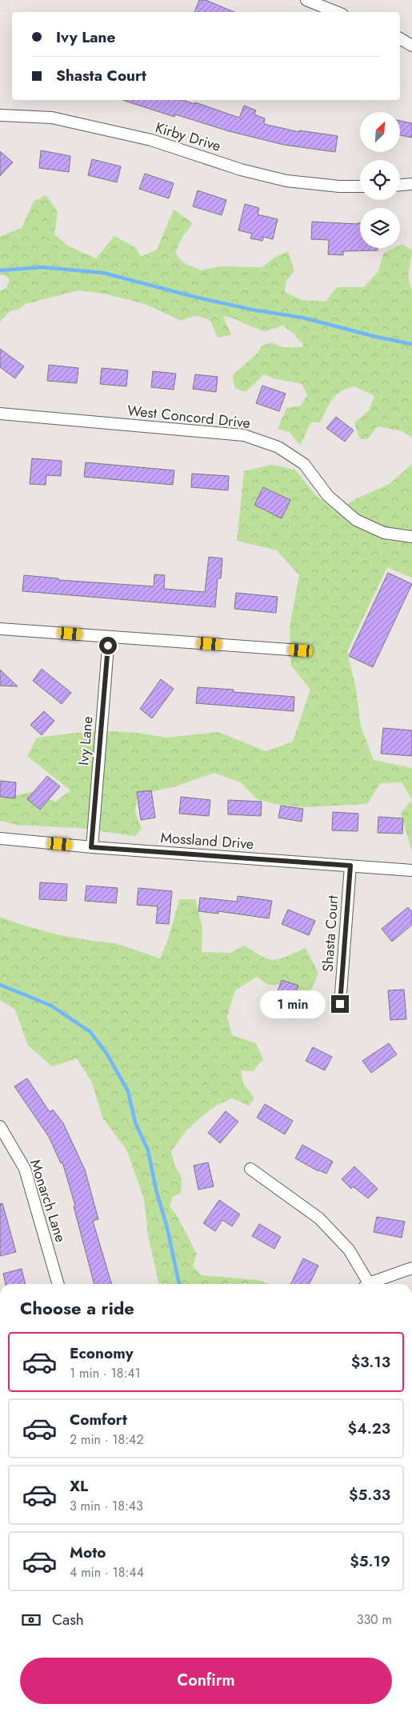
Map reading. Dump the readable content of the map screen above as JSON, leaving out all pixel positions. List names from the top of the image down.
{
  "streets": {
    "street": [
      "Kirby Drive",
      "West Concord Drive",
      "Ivy Lane",
      "Mossland Drive",
      "Shasta Court",
      "Monarch Lane"
    ]
  },
  "crossings": [
    ["Ivy Lane", "Mossland Drive"],
    ["Mossland Drive", "Shasta Court"]
  ],
  "north": "top right",
  "page": {
    "banner": ["Ivy Lane", "Shasta Court"],
    "bubble": "1 min",
    "heading": "Choose a ride",
    "list": [
      {
        "name": "Economy",
        "note": "1 min · 18:41",
        "value": "$3.13"
      },
      {
        "name": "Comfort",
        "note": "2 min · 18:42",
        "value": "$4.23"
      },
      {
        "name": "XL",
        "note": "3 min · 18:43",
        "value": "$5.33"
      },
      {
        "name": "Moto",
        "note": "4 min · 18:44",
        "value": "$5.19"
      }
    ],
    "pay": ["Cash", "330 m"],
    "buttons": "Confirm"
  }
}
